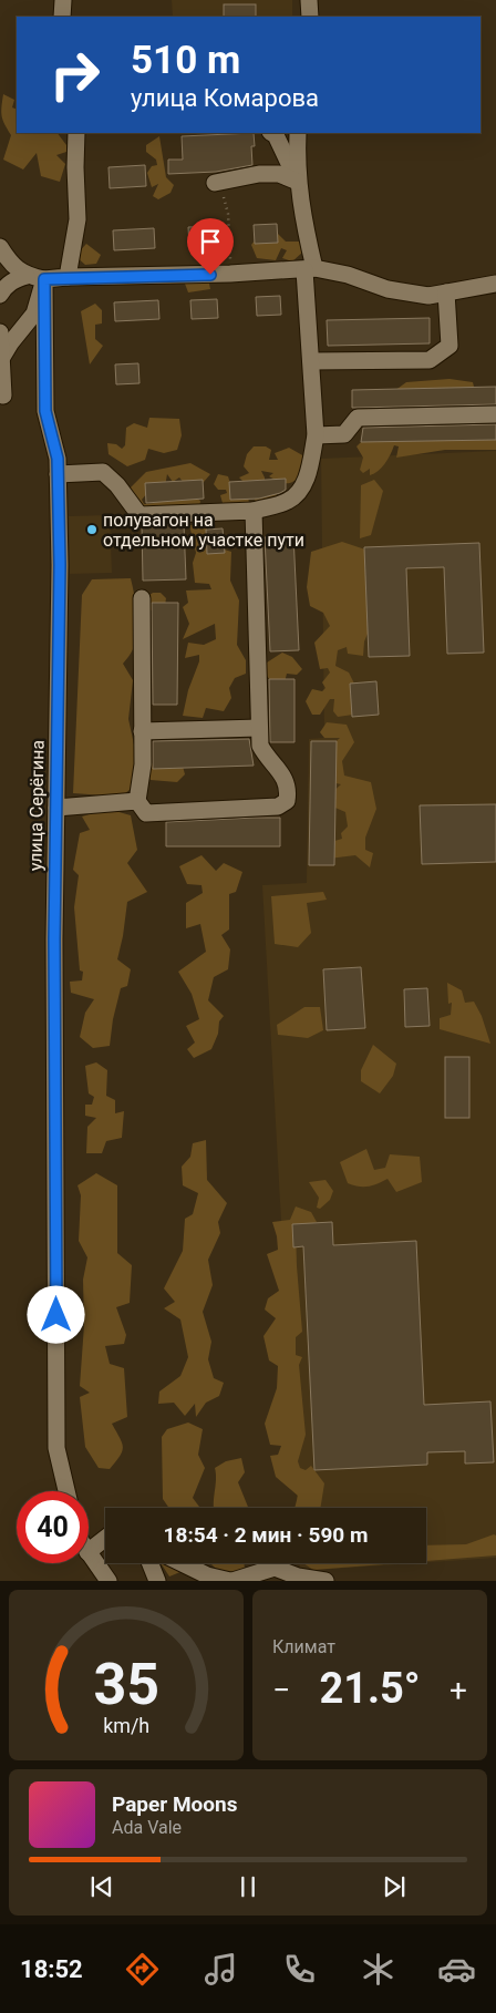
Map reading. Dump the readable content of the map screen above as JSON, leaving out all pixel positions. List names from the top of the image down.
{
  "streets": {
    "street": ["улица Серёгина"]
  },
  "places": ["полувагон на отдельном участке пути"],
  "page": {
    "turn": ["510 m", "улица Комарова"],
    "limit": "40",
    "trip": "18:54 · 2 мин · 590 m",
    "tile": "Климат",
    "heat": ["−", "21.5°", "+"],
    "song": ["Paper Moons", "Ada Vale"],
    "tabs": "18:52",
    "gauge": ["35", "km/h"]
  }
}
